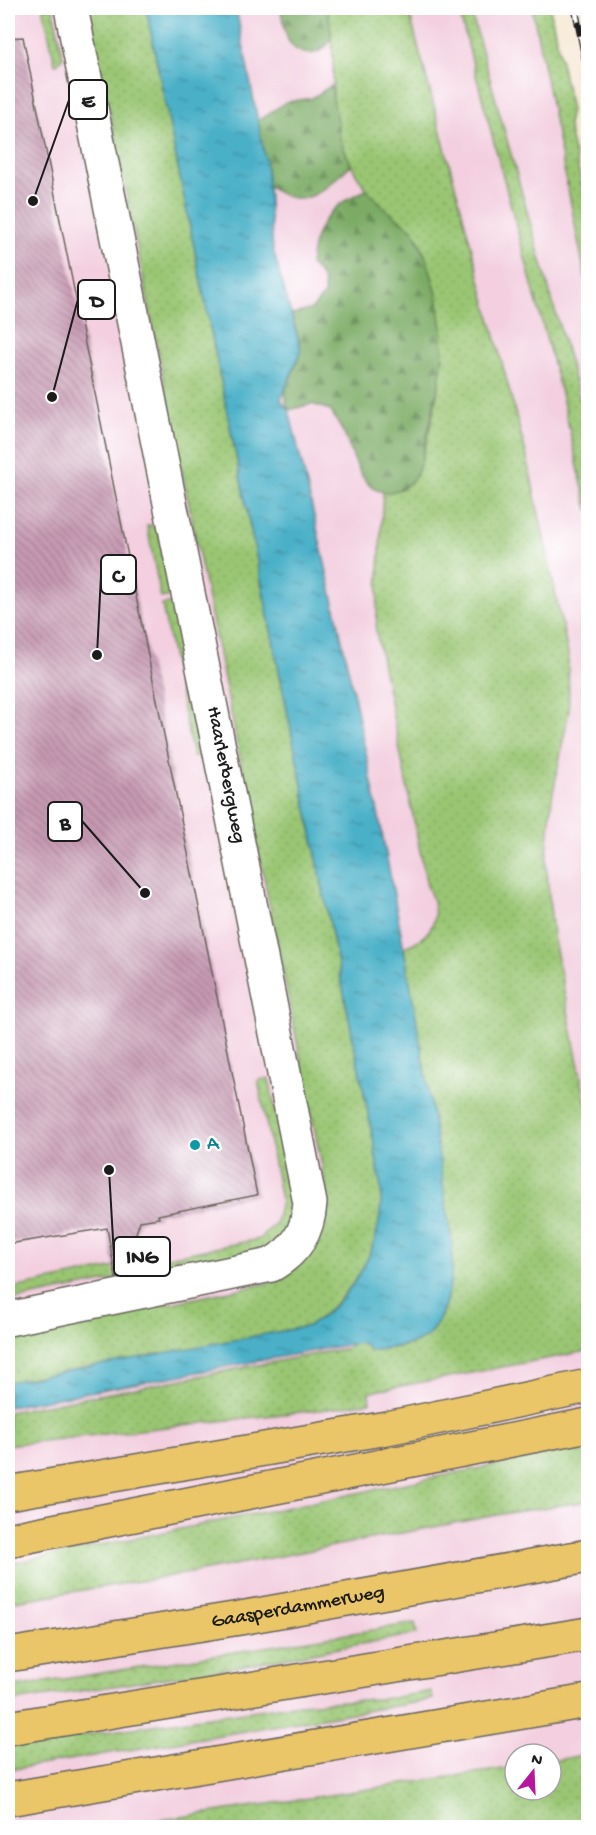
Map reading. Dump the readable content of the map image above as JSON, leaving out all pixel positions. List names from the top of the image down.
{
  "streets": {
    "highway": ["Gaasperdammerweg"],
    "street": ["Haarlerbergweg"]
  },
  "places": [
    "E",
    "D",
    "C",
    "B",
    "A",
    "ING"
  ],
  "north": "top"
}
